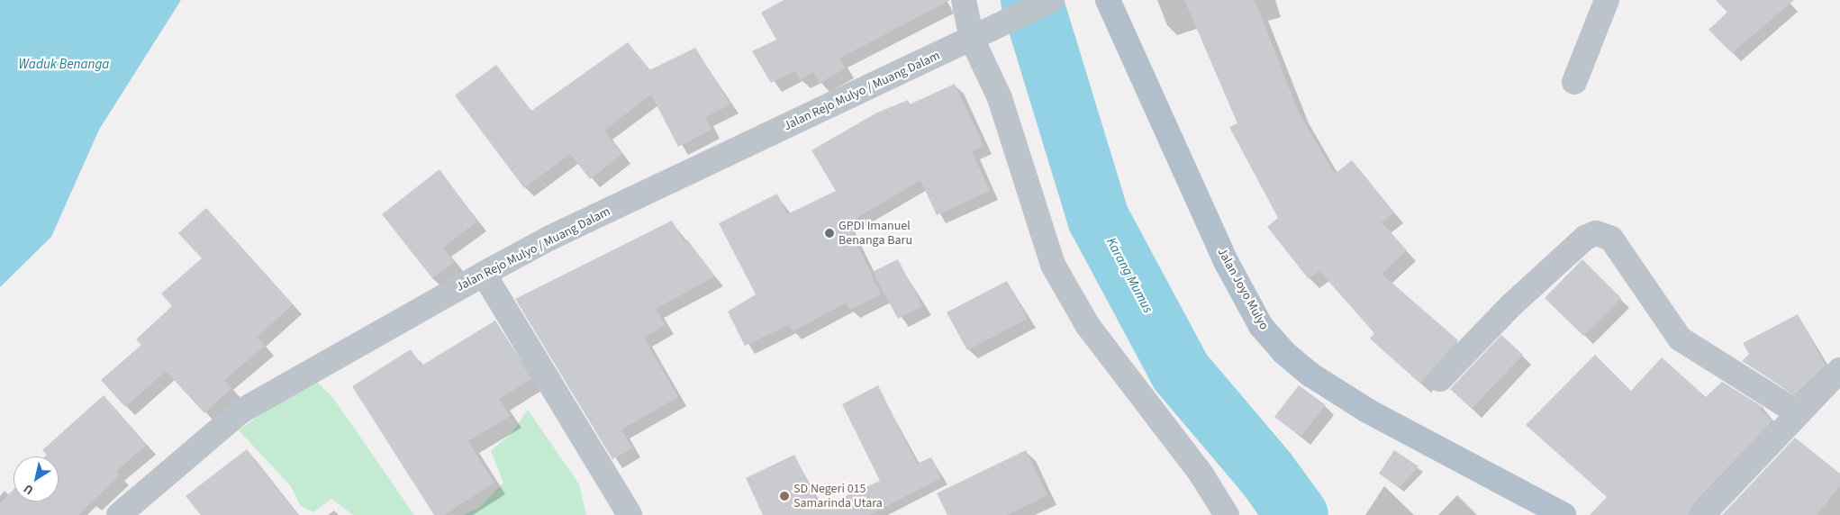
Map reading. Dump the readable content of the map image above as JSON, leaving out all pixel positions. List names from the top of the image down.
{
  "streets": {
    "main road": ["Jalan Joyo Mulyo"],
    "street": ["Jalan Rejo Mulyo / Muang Dalam"]
  },
  "water": ["Waduk Benanga", "Karang Mumus"],
  "places": ["GPDI Imanuel Benanga Baru", "SD Negeri 015 Samarinda Utara"],
  "north": "bottom left"
}
